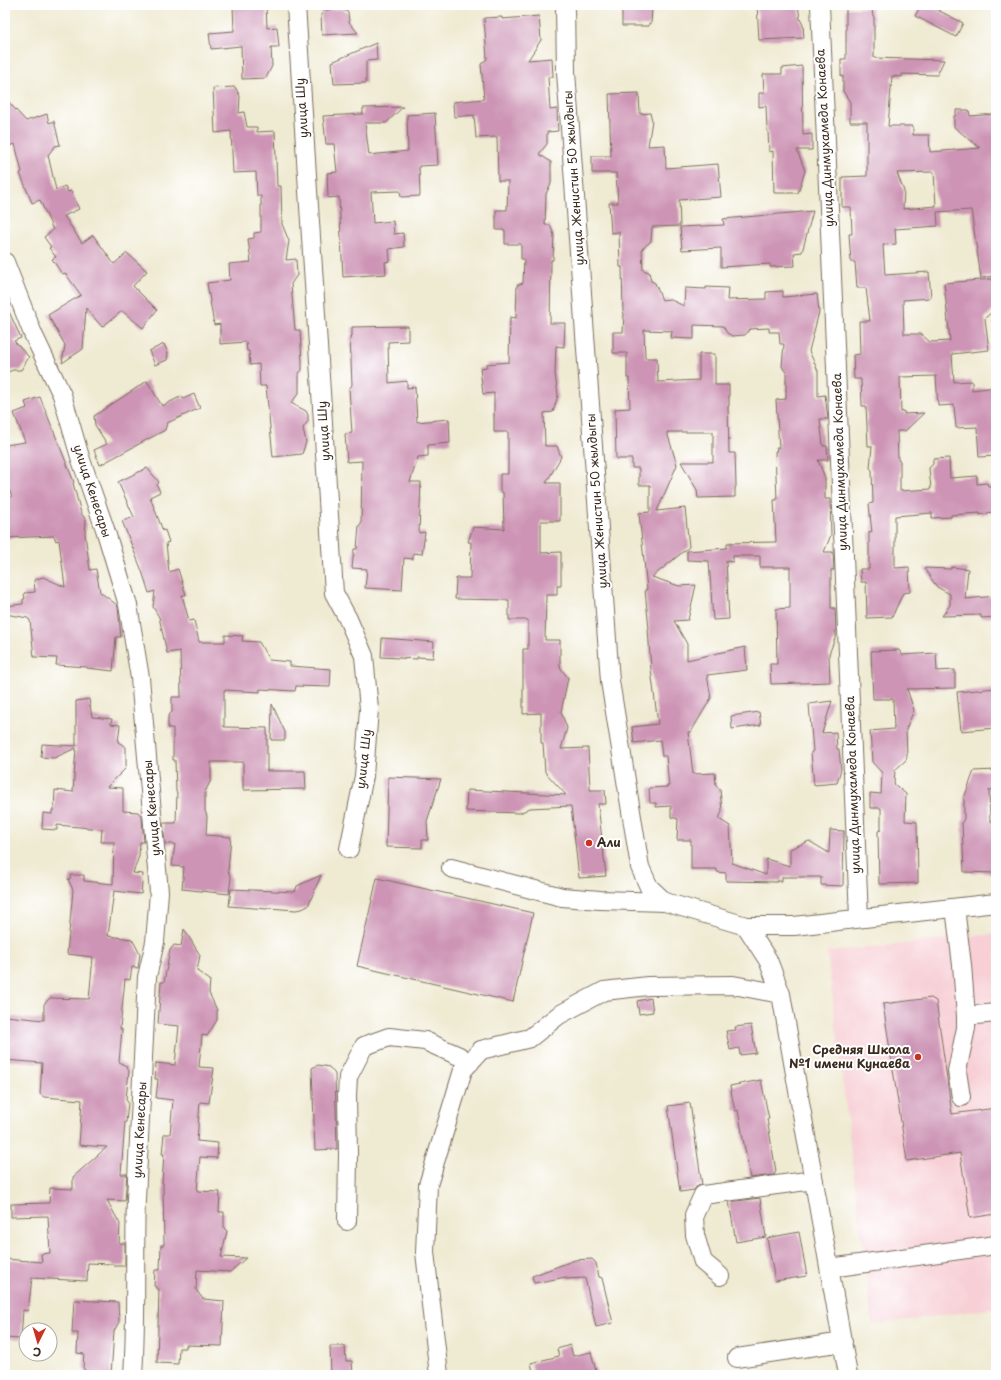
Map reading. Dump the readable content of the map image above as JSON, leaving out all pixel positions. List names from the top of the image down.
{
  "streets": {
    "street": [
      "улица Шу",
      "улица Динмухамеда Конаева",
      "улица Женистин 50 жылдыгы",
      "улица Кенесары"
    ]
  },
  "crossings": [
    ["улица Динмухамеда Конаева", "улица Женистин 50 жылдыгы"]
  ],
  "places": ["Али", "Средняя Школа №1 имени Кунаева"],
  "north": "bottom"
}
